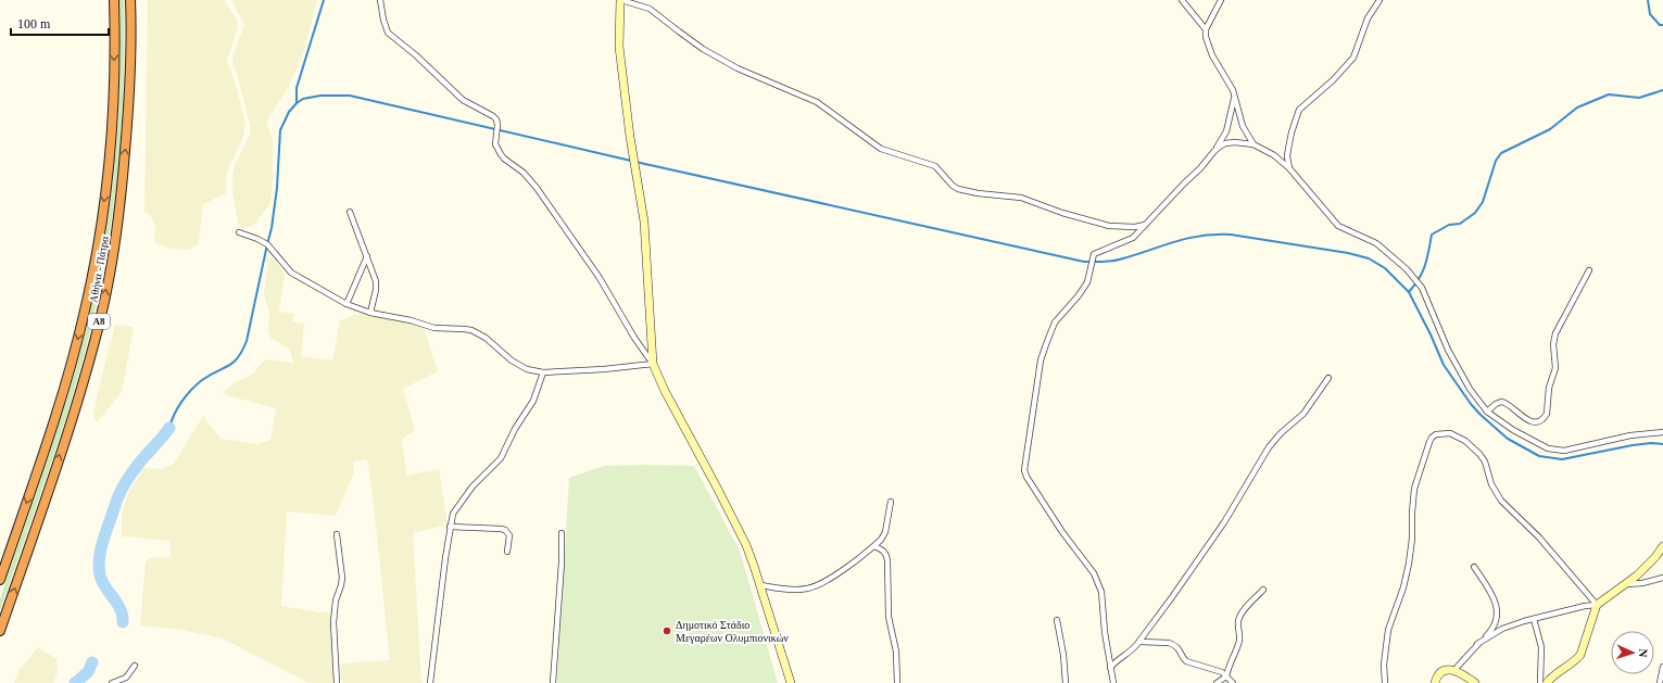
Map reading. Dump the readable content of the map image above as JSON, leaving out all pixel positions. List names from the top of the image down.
{
  "streets": {
    "highway": ["Αθήνα - Πάτρα", "Α8"]
  },
  "places": ["Δημοτικό Στάδιο Μεγαρέων Ολυμπιονικών"],
  "scale_bar": "100 m",
  "north": "right"
}
